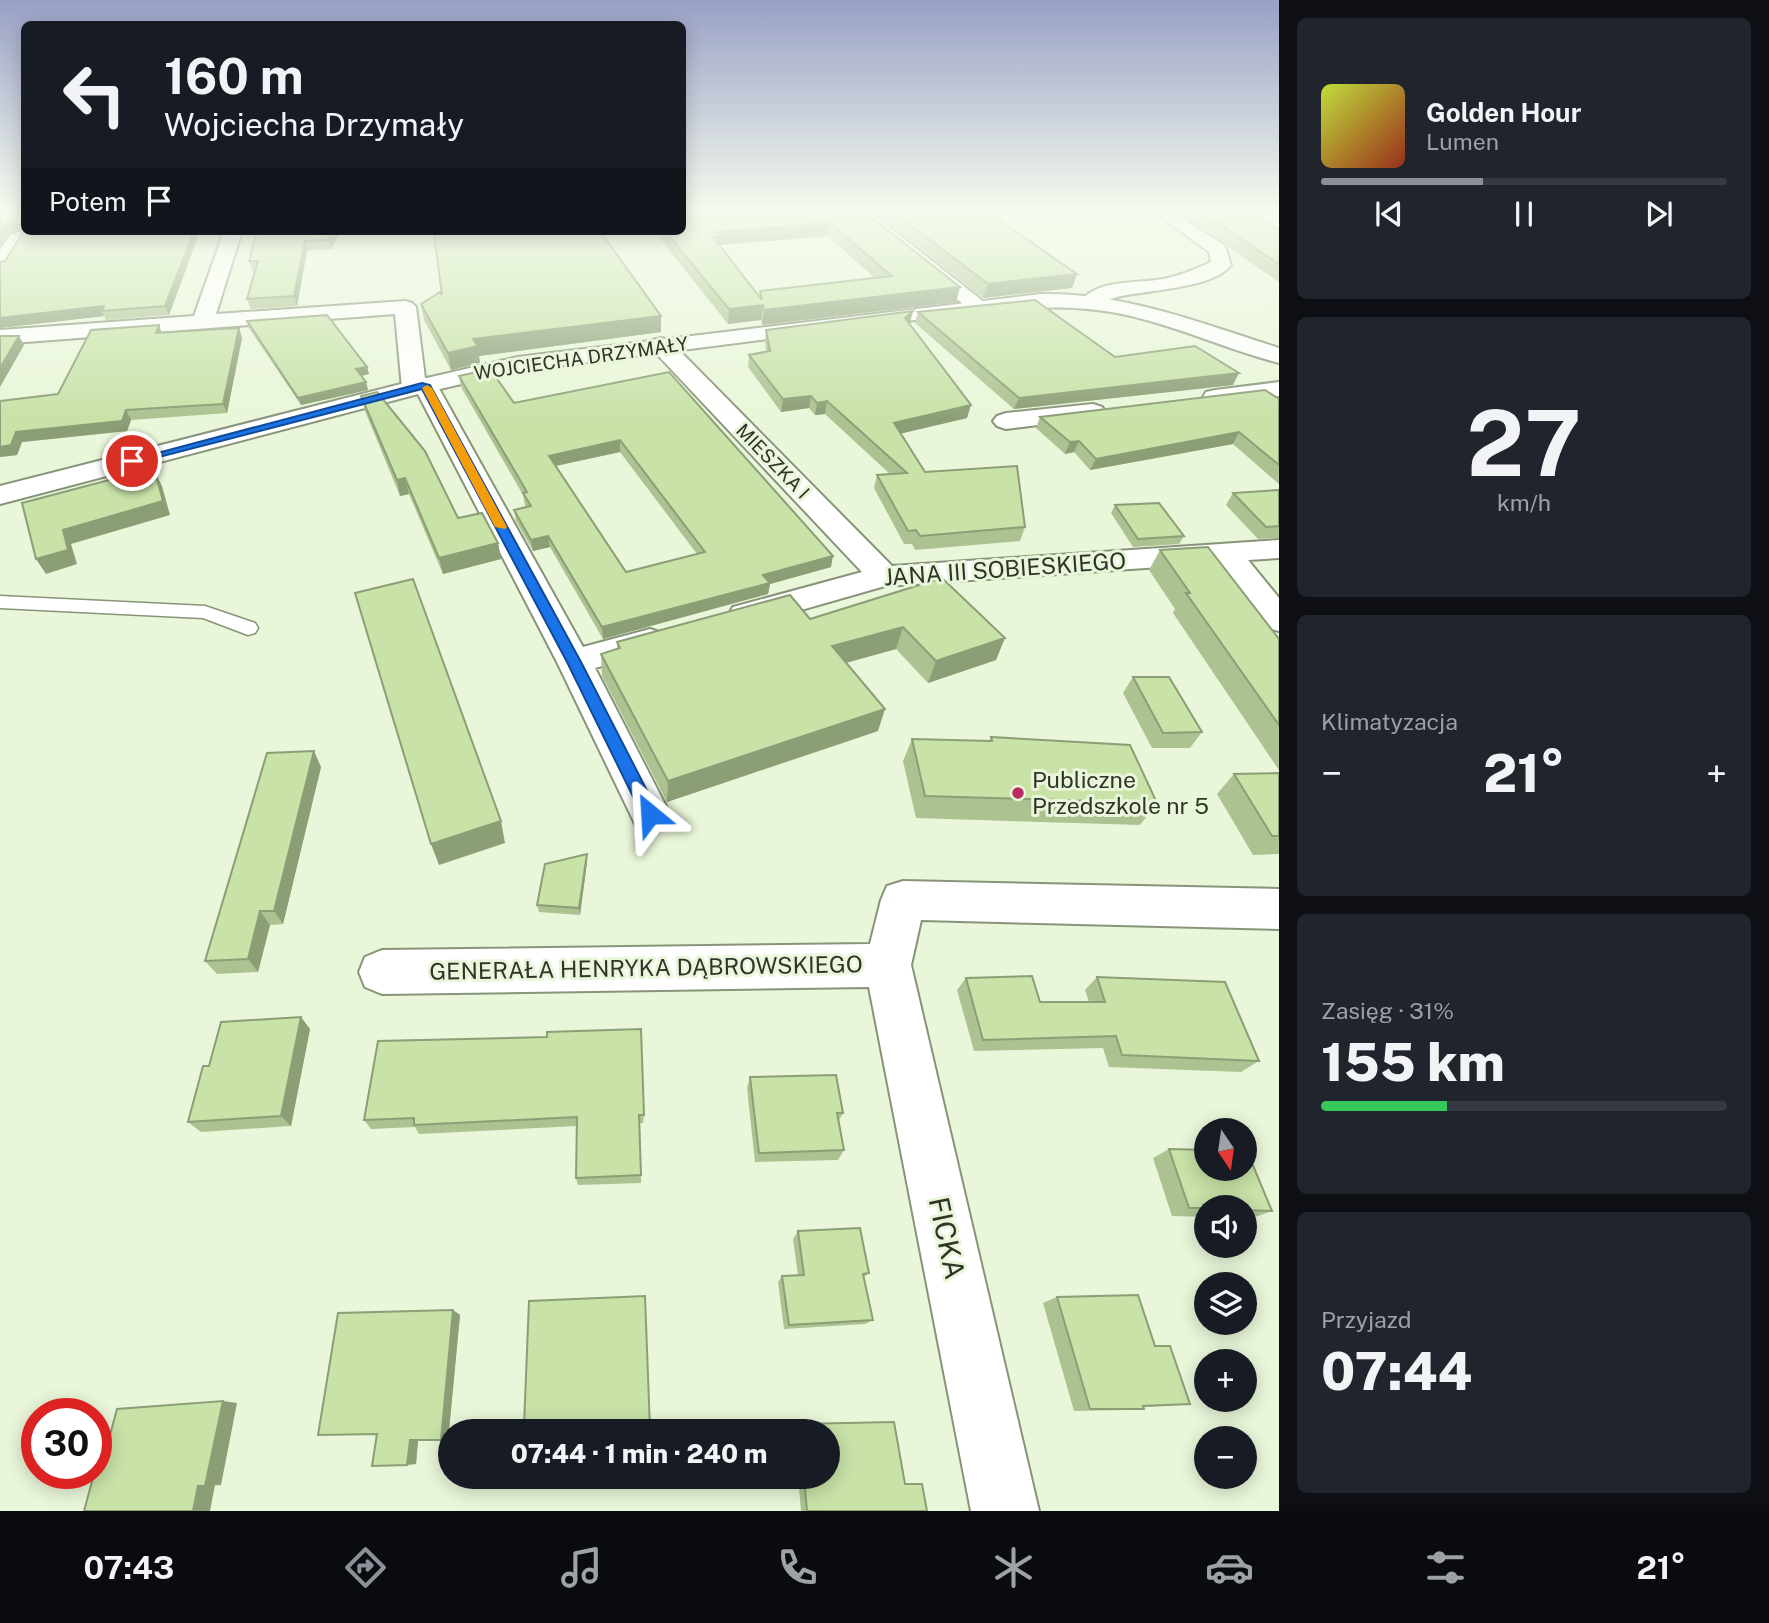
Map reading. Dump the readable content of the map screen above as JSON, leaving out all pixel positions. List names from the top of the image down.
{
  "streets": {
    "street": [
      "WOJCIECHA DRZYMAŁY",
      "MIESZKA I",
      "JANA III SOBIESKIEGO",
      "GENERAŁA HENRYKA DĄBROWSKIEGO",
      "FICKA"
    ]
  },
  "crossings": [
    ["WOJCIECHA DRZYMAŁY", "MIESZKA I"],
    ["MIESZKA I", "JANA III SOBIESKIEGO"],
    ["GENERAŁA HENRYKA DĄBROWSKIEGO", "FICKA"]
  ],
  "places": ["Publiczne Przedszkole nr 5"],
  "north": "bottom",
  "page": {
    "turn": ["160 m", "Wojciecha Drzymały"],
    "song": ["Golden Hour", "Lumen"],
    "then": "Potem",
    "tile": [
      ["27", "km/h"],
      "Klimatyzacja",
      ["Zasięg · 31%", "155 km"],
      ["Przyjazd", "07:44"]
    ],
    "heat": ["−", "21°", "+"],
    "map_buttons": ["+", "−"],
    "limit": "30",
    "trip": "07:44 · 1 min · 240 m",
    "tabs": ["07:43", "21°"]
  }
}
